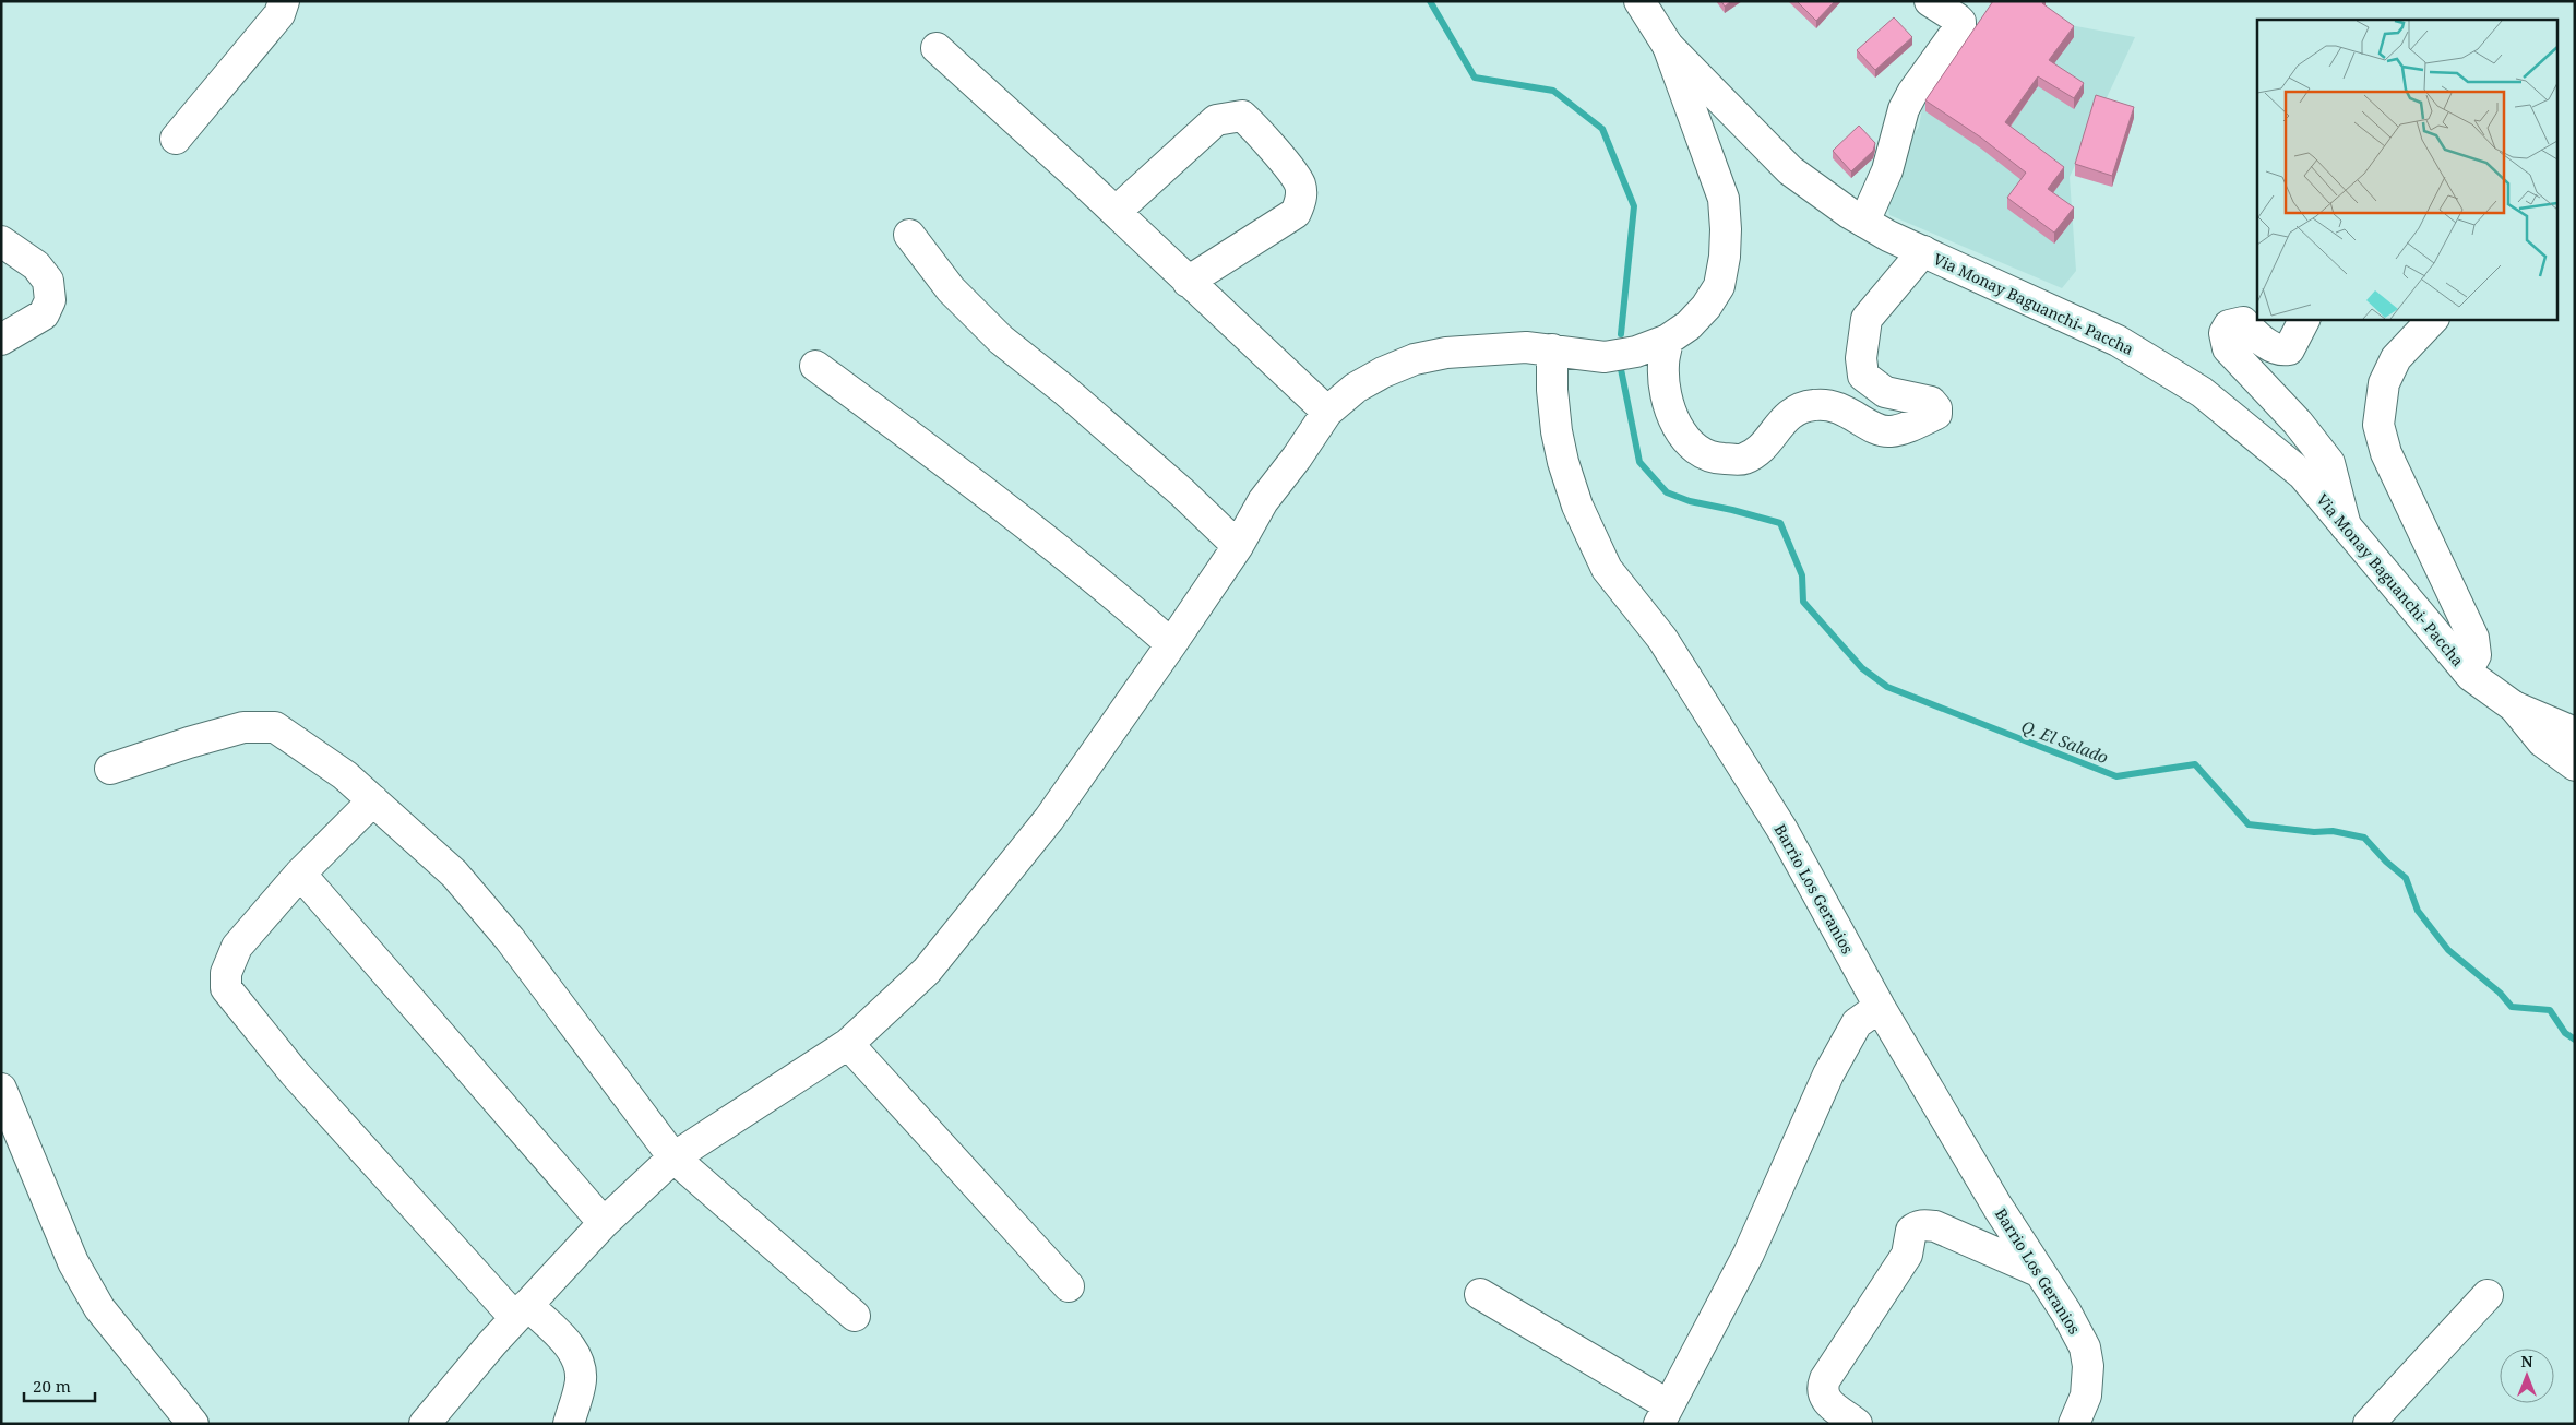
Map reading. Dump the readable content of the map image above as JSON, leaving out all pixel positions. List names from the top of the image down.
{
  "streets": {
    "street": ["Via Monay Baguanchi- Paccha", "Barrio Los Geranios"]
  },
  "water": ["Q. El Salado"],
  "scale_bar": "20 m",
  "north": "top"
}
